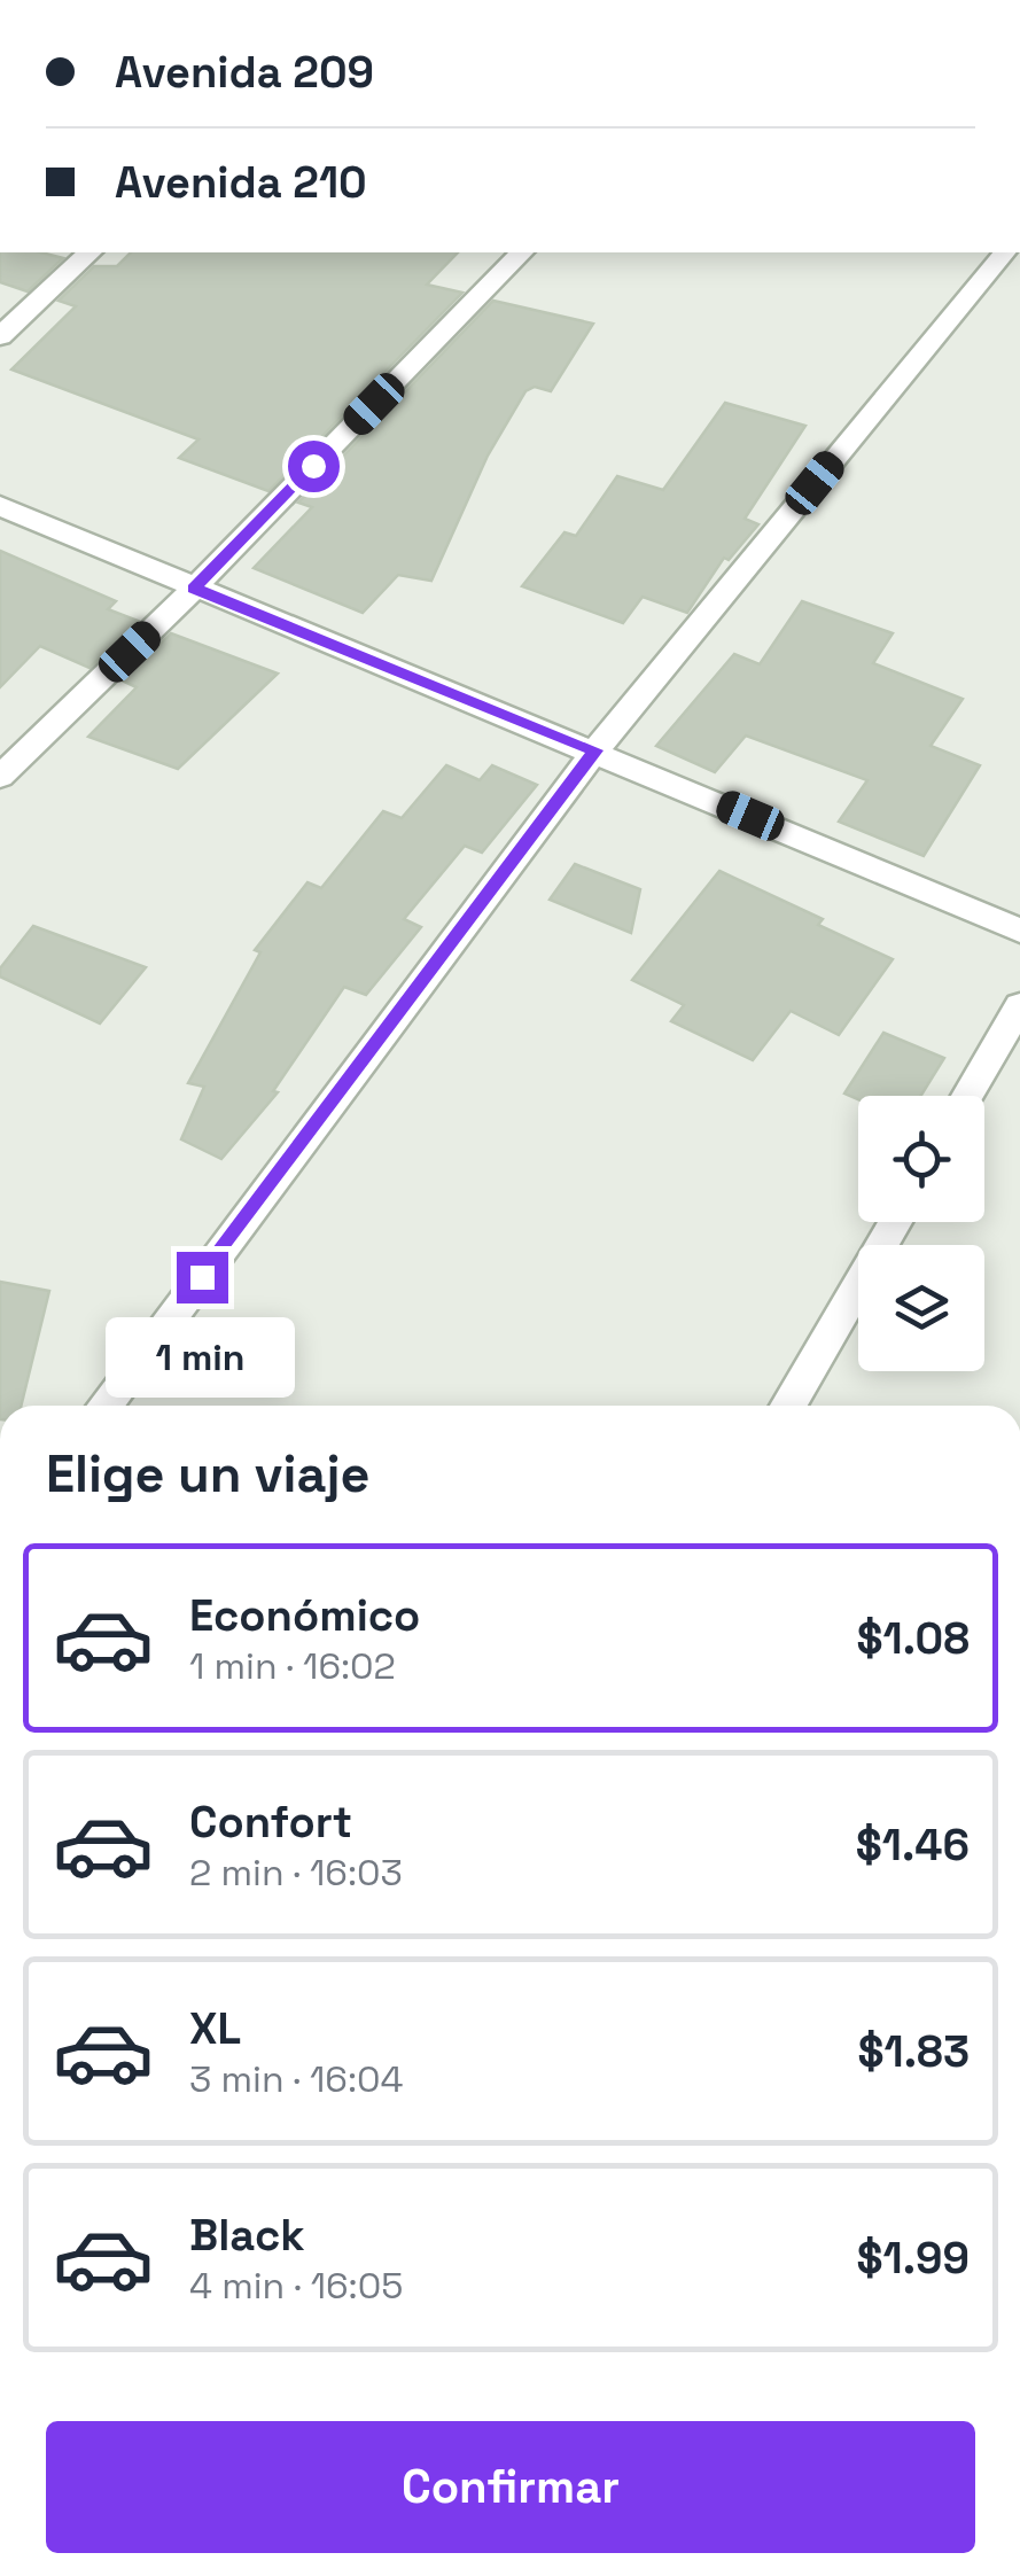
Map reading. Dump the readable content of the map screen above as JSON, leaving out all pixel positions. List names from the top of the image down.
{
  "page": {
    "banner": ["Avenida 209", "Avenida 210"],
    "bubble": "1 min",
    "heading": "Elige un viaje",
    "list": [
      {
        "name": "Económico",
        "note": "1 min · 16:02",
        "value": "$1.08"
      },
      {
        "name": "Confort",
        "note": "2 min · 16:03",
        "value": "$1.46"
      },
      {
        "name": "XL",
        "note": "3 min · 16:04",
        "value": "$1.83"
      },
      {
        "name": "Black",
        "note": "4 min · 16:05",
        "value": "$1.99"
      }
    ],
    "buttons": "Confirmar"
  }
}
